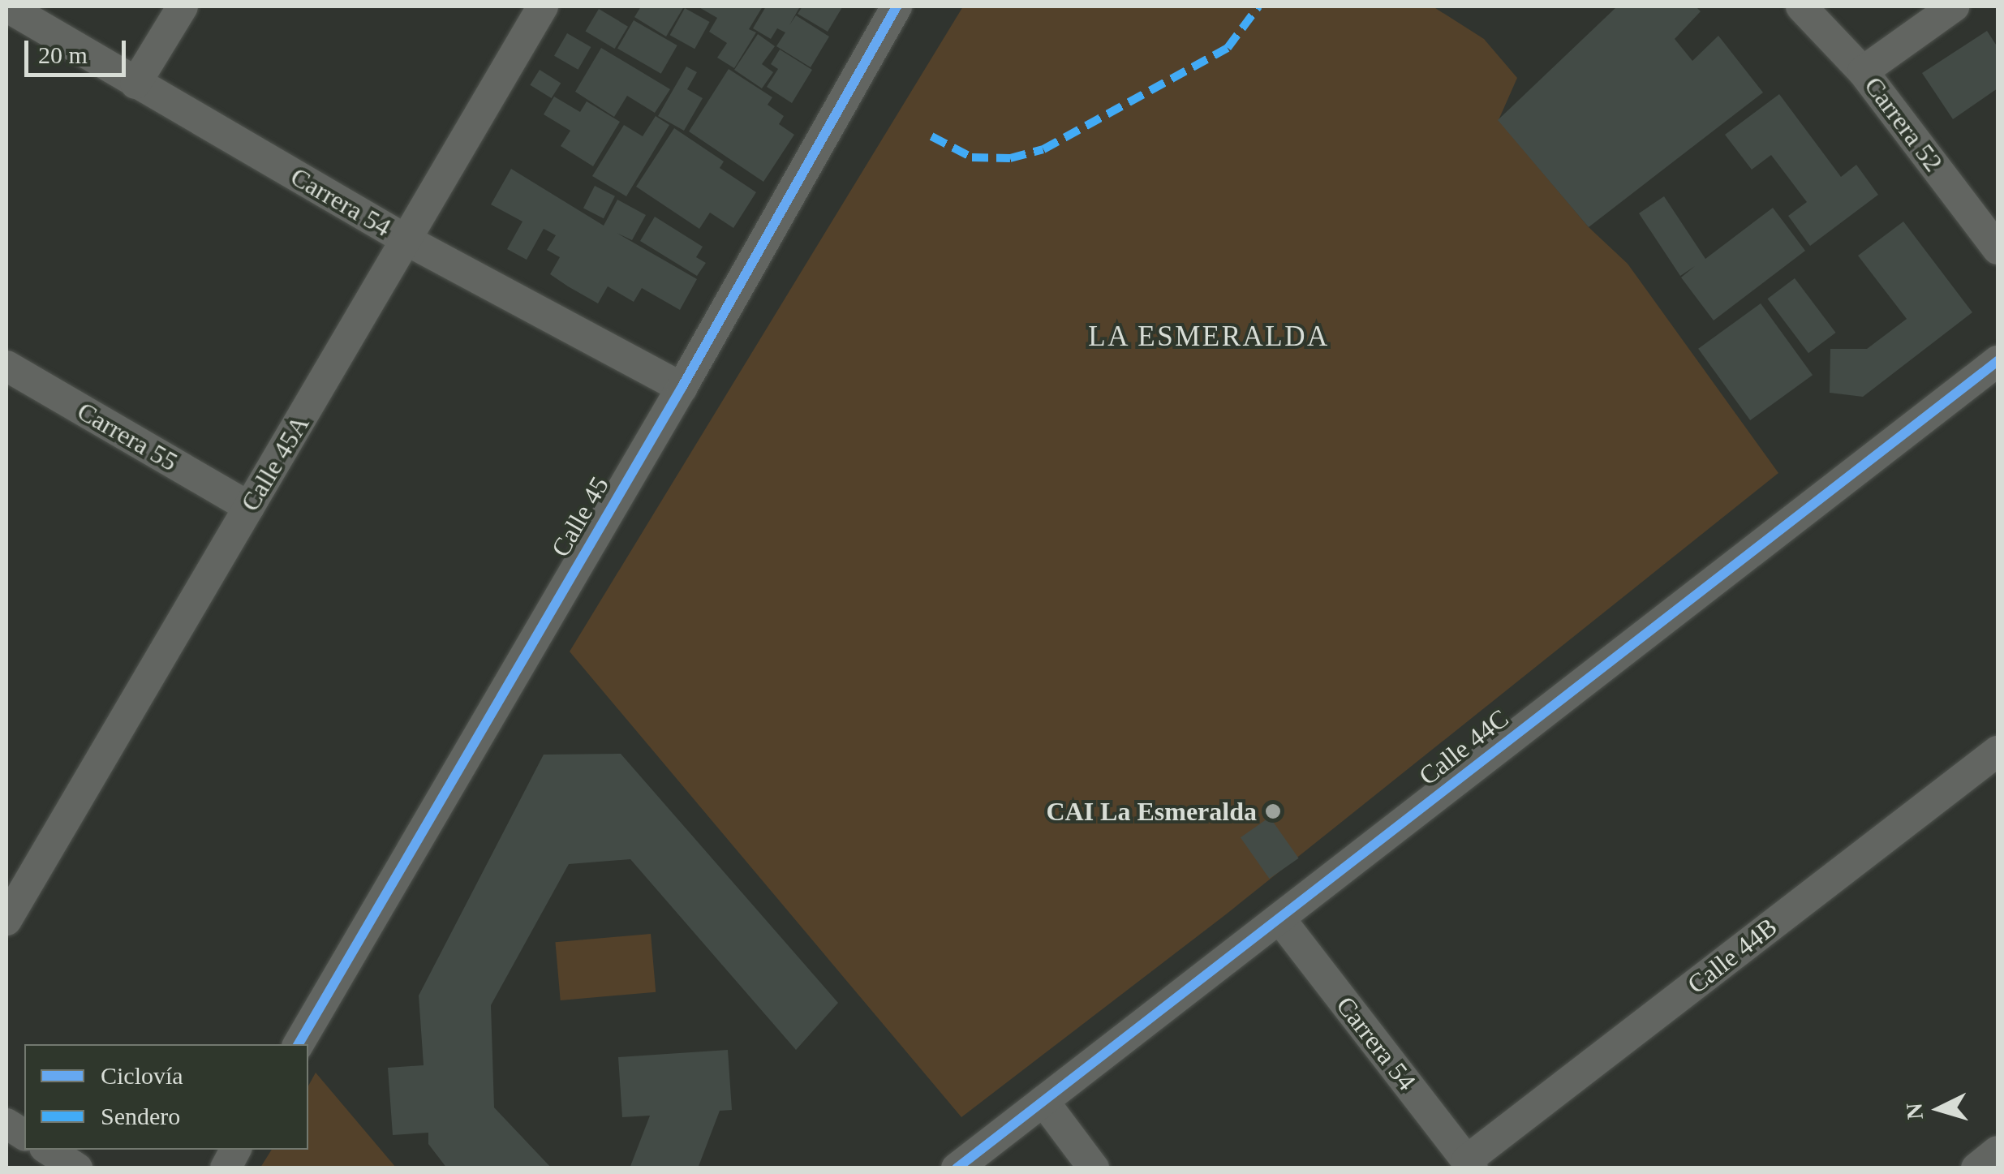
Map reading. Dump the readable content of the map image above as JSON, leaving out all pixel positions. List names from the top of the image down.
{
  "streets": {
    "street": [
      "Carrera 52",
      "Carrera 54",
      "Carrera 55",
      "Calle 45A",
      "Calle 45",
      "Calle 44C",
      "Calle 44B"
    ]
  },
  "crossings": [
    ["Carrera 54", "Calle 45A"],
    ["Carrera 54", "Calle 45"],
    ["Carrera 54", "Calle 44C"],
    ["Carrera 54", "Calle 44B"],
    ["Carrera 55", "Calle 45A"]
  ],
  "districts": ["LA ESMERALDA"],
  "places": ["CAI La Esmeralda"],
  "legend": ["Ciclovía", "Sendero"],
  "scale_bar": "20 m",
  "north": "left"
}
